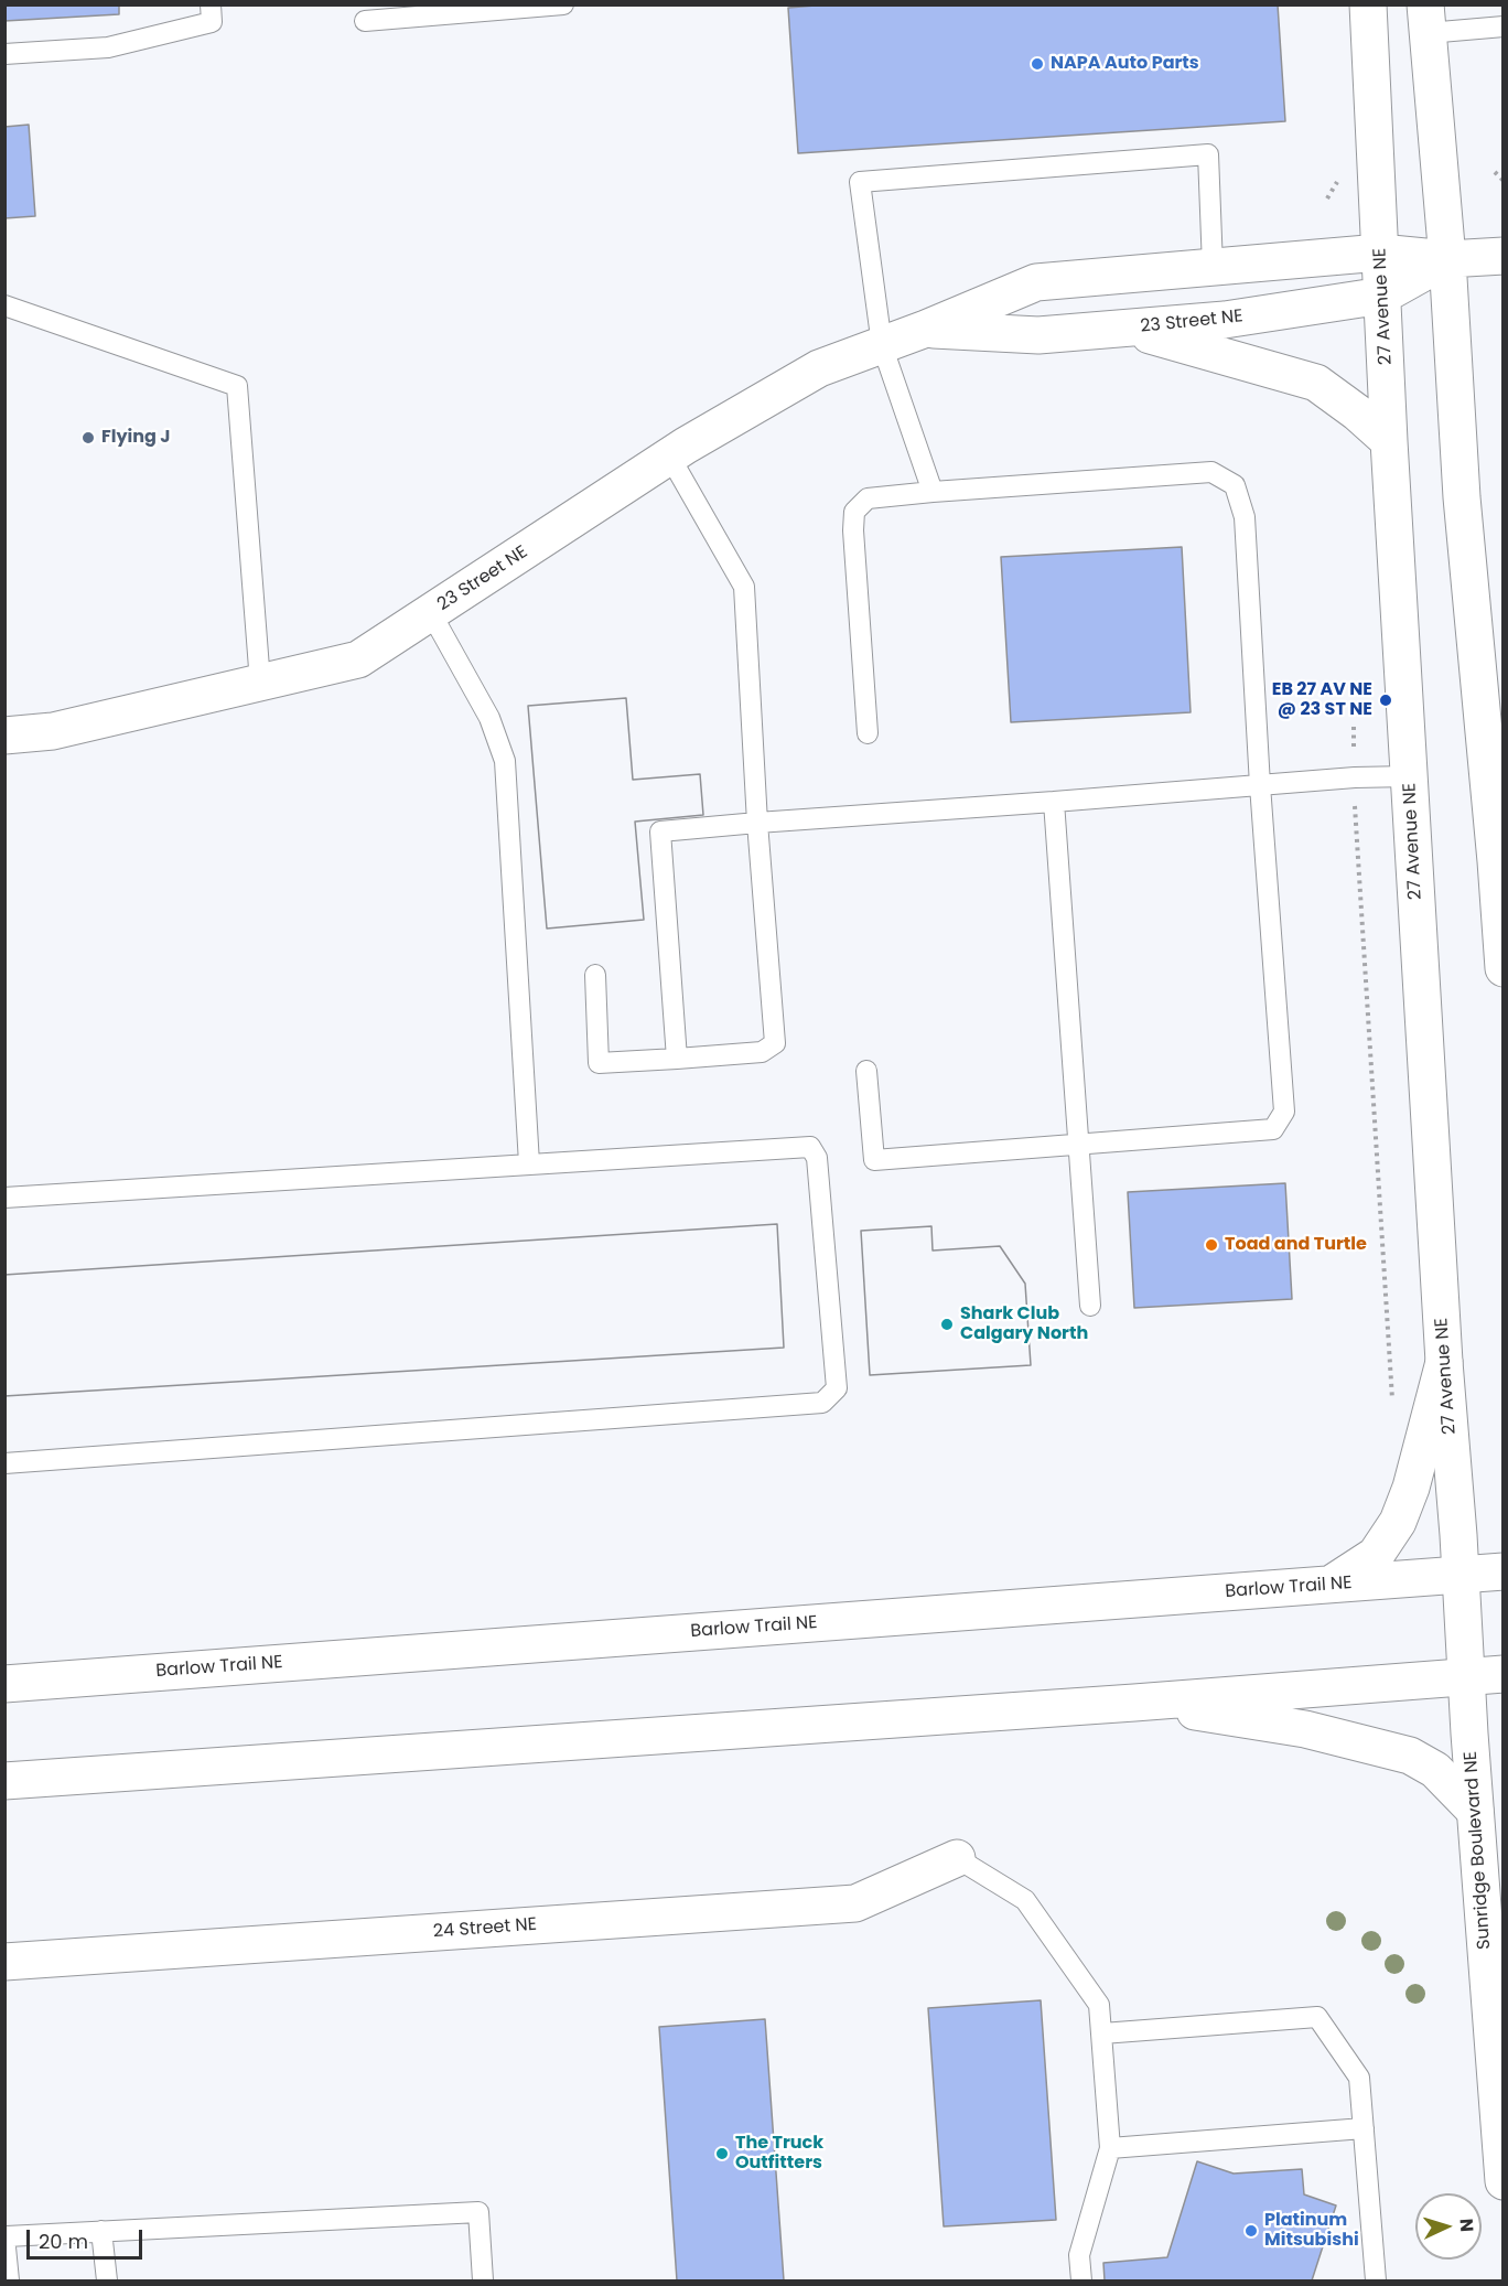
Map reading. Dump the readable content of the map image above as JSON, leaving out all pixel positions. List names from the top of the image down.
{
  "streets": {
    "street": [
      "27 Avenue NE",
      "23 Street NE",
      "Barlow Trail NE",
      "Sunridge Boulevard NE",
      "24 Street NE"
    ]
  },
  "crossings": [
    ["27 Avenue NE", "23 Street NE"],
    ["27 Avenue NE", "Barlow Trail NE"],
    ["27 Avenue NE", "Sunridge Boulevard NE"]
  ],
  "places": [
    "NAPA Auto Parts",
    "Flying J",
    "EB 27 AV NE @ 23 ST NE",
    "Toad and Turtle",
    "Shark Club Calgary North",
    "The Truck Outfitters",
    "Platinum Mitsubishi"
  ],
  "scale_bar": "20 m",
  "north": "right"
}
